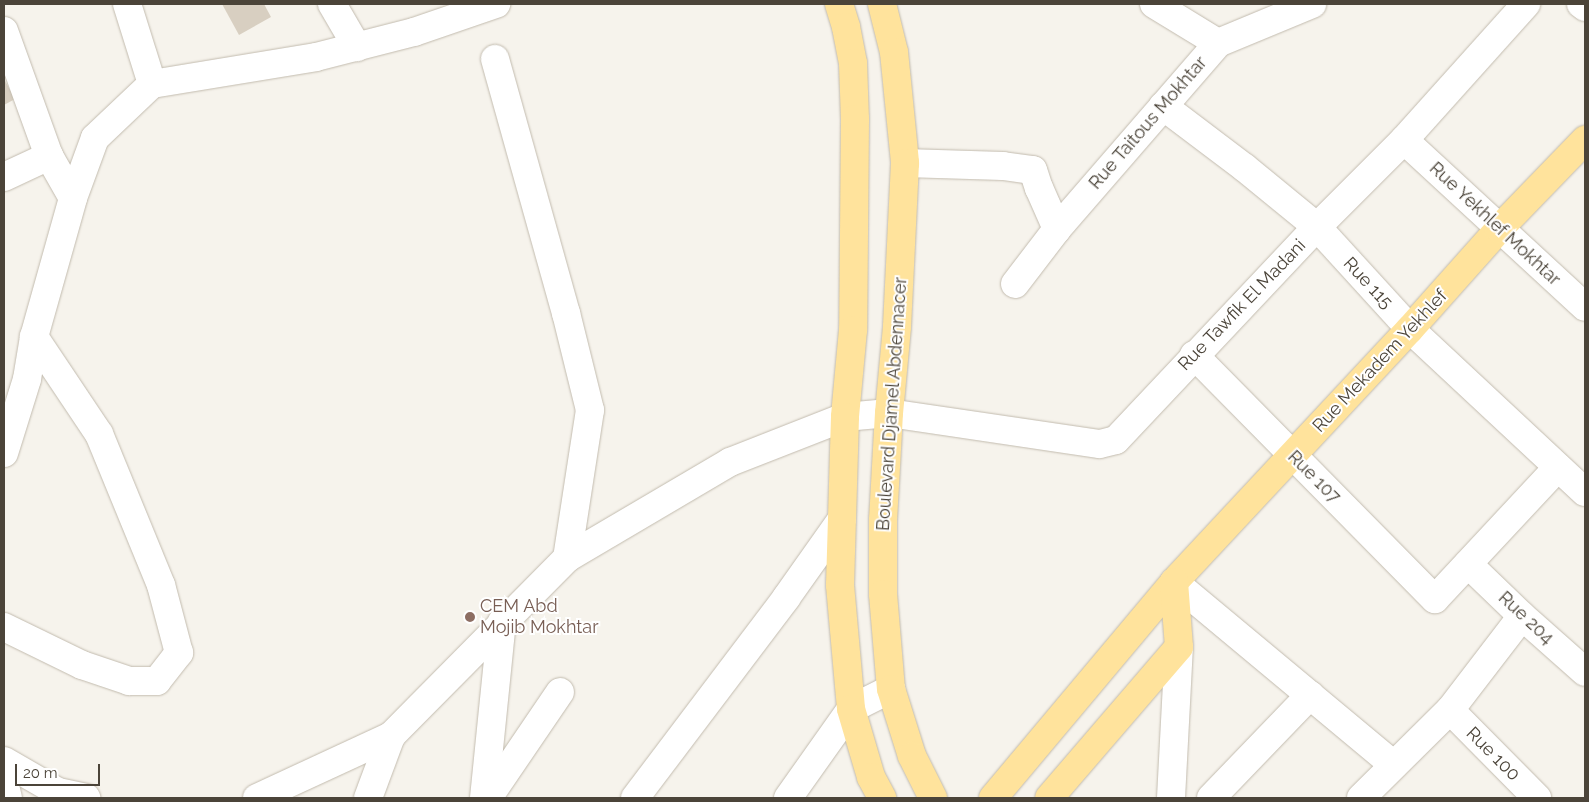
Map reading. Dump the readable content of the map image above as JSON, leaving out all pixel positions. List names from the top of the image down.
{
  "streets": {
    "main road": ["Rue Mekadem Yekhlef", "Boulevard Djamel Abdennacer"],
    "street": [
      "Rue Taitous Mokhtar",
      "Rue Yekhlef Mokhtar",
      "Rue 115",
      "Rue Tawfik El Madani",
      "Rue 107",
      "Rue 204",
      "Rue 100"
    ]
  },
  "crossings": [
    ["Rue Taitous Mokhtar", "Rue 115"],
    ["Rue Yekhlef Mokhtar", "Rue Tawfik El Madani"],
    ["Rue Yekhlef Mokhtar", "Rue Mekadem Yekhlef"],
    ["Rue 115", "Rue Tawfik El Madani"],
    ["Rue 115", "Rue Mekadem Yekhlef"],
    ["Rue Tawfik El Madani", "Boulevard Djamel Abdennacer"],
    ["Rue Tawfik El Madani", "Rue 107"],
    ["Rue Mekadem Yekhlef", "Rue 107"],
    ["Rue 107", "Rue 204"]
  ],
  "places": ["CEM Abd Mojib Mokhtar"],
  "scale_bar": "20 m"
}
